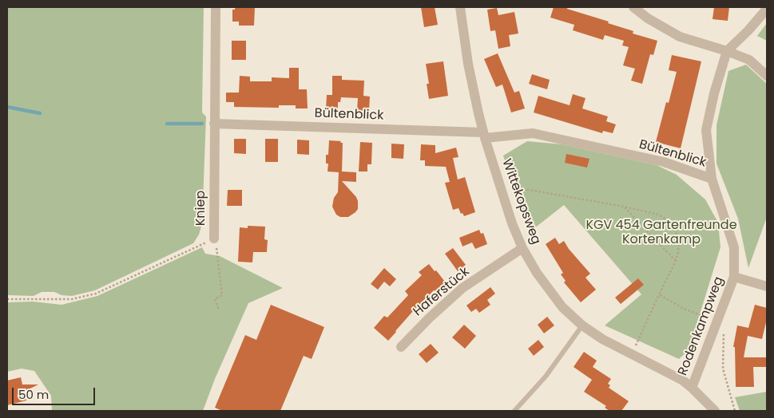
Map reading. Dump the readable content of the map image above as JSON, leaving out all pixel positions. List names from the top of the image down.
{
  "streets": {
    "street": [
      "Bültenblick",
      "Wittekopsweg",
      "Kniep",
      "Haferstück",
      "Rodenkampweg"
    ]
  },
  "crossings": [
    ["Bültenblick", "Wittekopsweg"],
    ["Bültenblick", "Kniep"],
    ["Bültenblick", "Rodenkampweg"],
    ["Wittekopsweg", "Haferstück"],
    ["Wittekopsweg", "Rodenkampweg"]
  ],
  "parks": ["KGV 454 Gartenfreunde Kortenkamp"],
  "scale_bar": "50 m"
}
